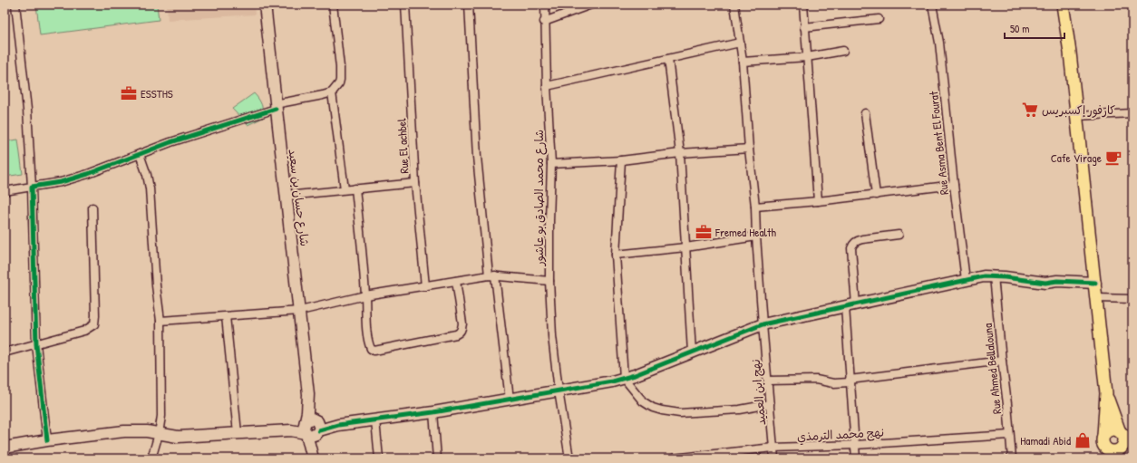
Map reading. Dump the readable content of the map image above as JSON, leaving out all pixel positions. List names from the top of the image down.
{
  "streets": {
    "street": [
      "Rue Asma Bent El Fourat",
      "Rue El achbel",
      "شارع حسان بن سعيد",
      "شارع محمد الصادق بو عاشور",
      "Rue Ahmed Bellalouna",
      "نهج ابن العميد",
      "نهج محمد الترمذي"
    ]
  },
  "crossings": [
    ["Rue Ahmed Bellalouna", "نهج محمد الترمذي"],
    ["نهج ابن العميد", "نهج محمد الترمذي"]
  ],
  "places": {
    "office": ["ESSTHS", "Fremed Health"],
    "supermarket": ["كارفور إكسبريس"],
    "cafe": ["Cafe Virage"],
    "shop": ["Hamadi Abid"]
  },
  "scale_bar": "50 m"
}
